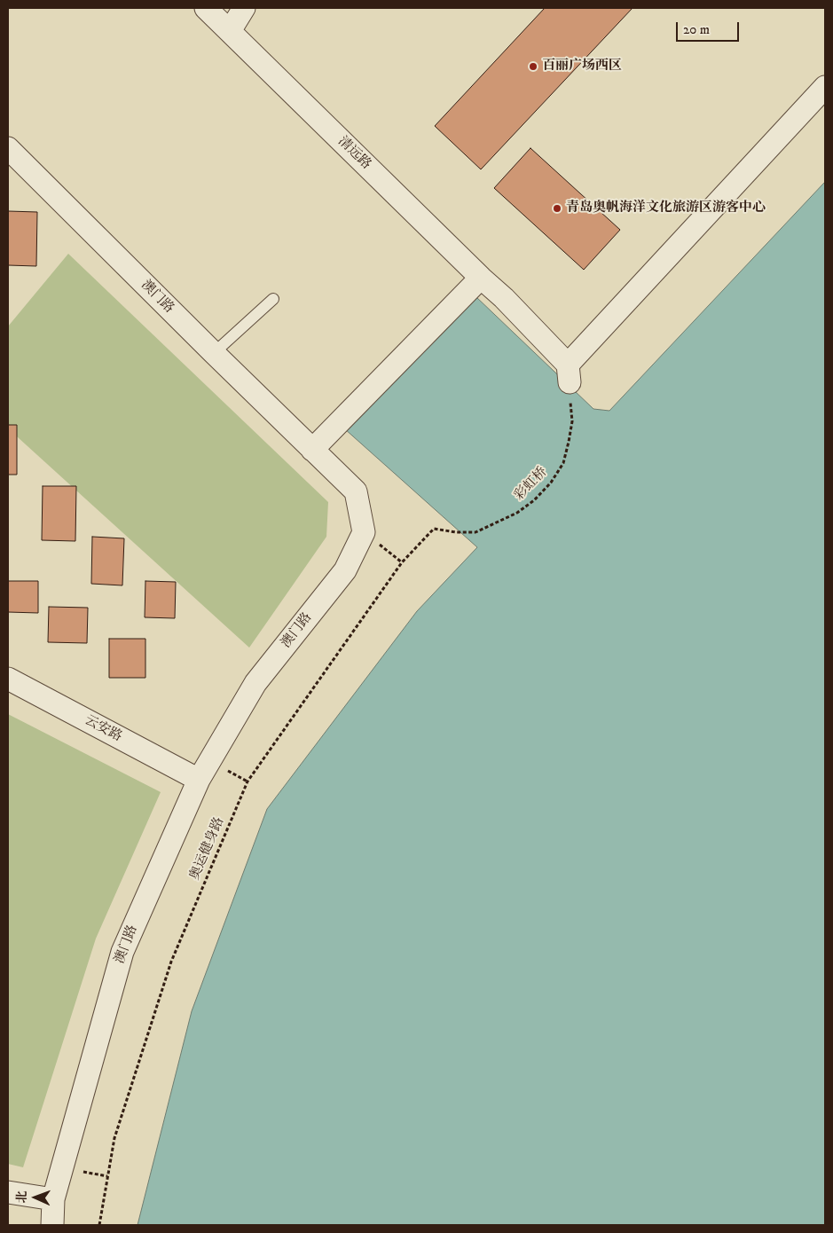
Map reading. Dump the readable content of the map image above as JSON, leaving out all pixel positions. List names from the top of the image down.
{
  "streets": {
    "street": ["清远路", "澳门路", "云安路"],
    "path": ["彩虹桥", "奥运健身路"]
  },
  "crossings": [
    ["清远路", "彩虹桥"],
    ["澳门路", "云安路"],
    ["彩虹桥", "奥运健身路"]
  ],
  "places": ["百丽广场西区", "青岛奥帆海洋文化旅游区游客中心"],
  "scale_bar": "20 m",
  "north": "left"
}
